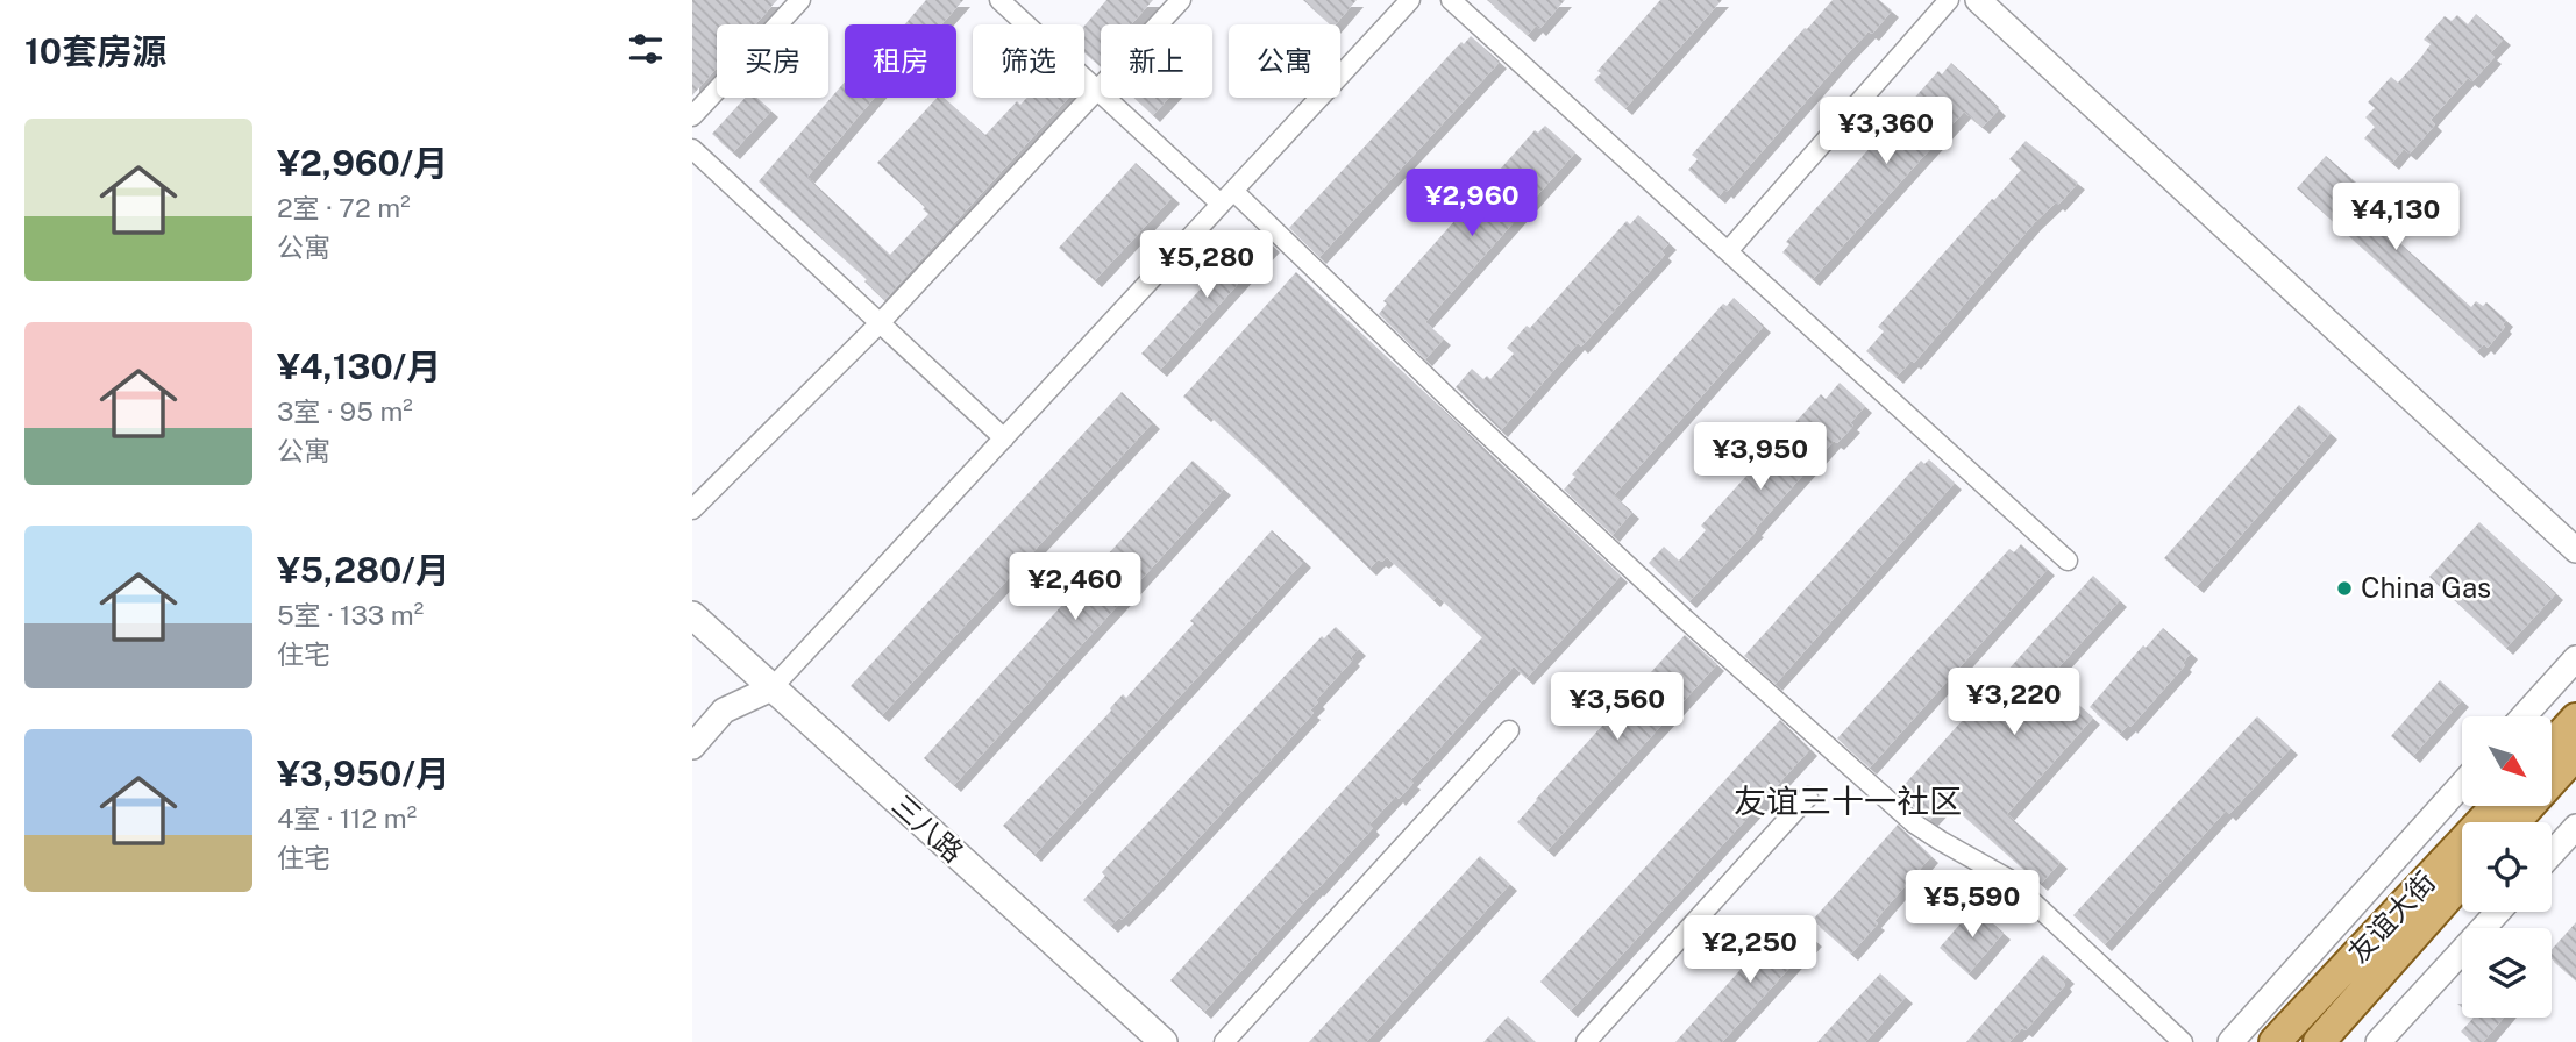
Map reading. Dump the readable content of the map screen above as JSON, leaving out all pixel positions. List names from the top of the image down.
{
  "streets": {
    "main road": ["三八路", "友谊大街"]
  },
  "districts": ["友谊三十一社区"],
  "places": ["China Gas"],
  "north": "bottom right",
  "page": {
    "heading": "10套房源",
    "chip": [
      "买房",
      "租房",
      "筛选",
      "新上",
      "公寓"
    ],
    "price": [
      "¥3,360",
      "¥2,960",
      "¥4,130",
      "¥5,280",
      "¥3,950",
      "¥2,460",
      "¥3,220",
      "¥3,560",
      "¥5,590",
      "¥2,250"
    ],
    "list": [
      {
        "name": "¥2,960/月",
        "note": "2室 · 72 m² · 公寓"
      },
      {
        "name": "¥4,130/月",
        "note": "3室 · 95 m² · 公寓"
      },
      {
        "name": "¥5,280/月",
        "note": "5室 · 133 m² · 住宅"
      },
      {
        "name": "¥3,950/月",
        "note": "4室 · 112 m² · 住宅"
      }
    ]
  }
}
